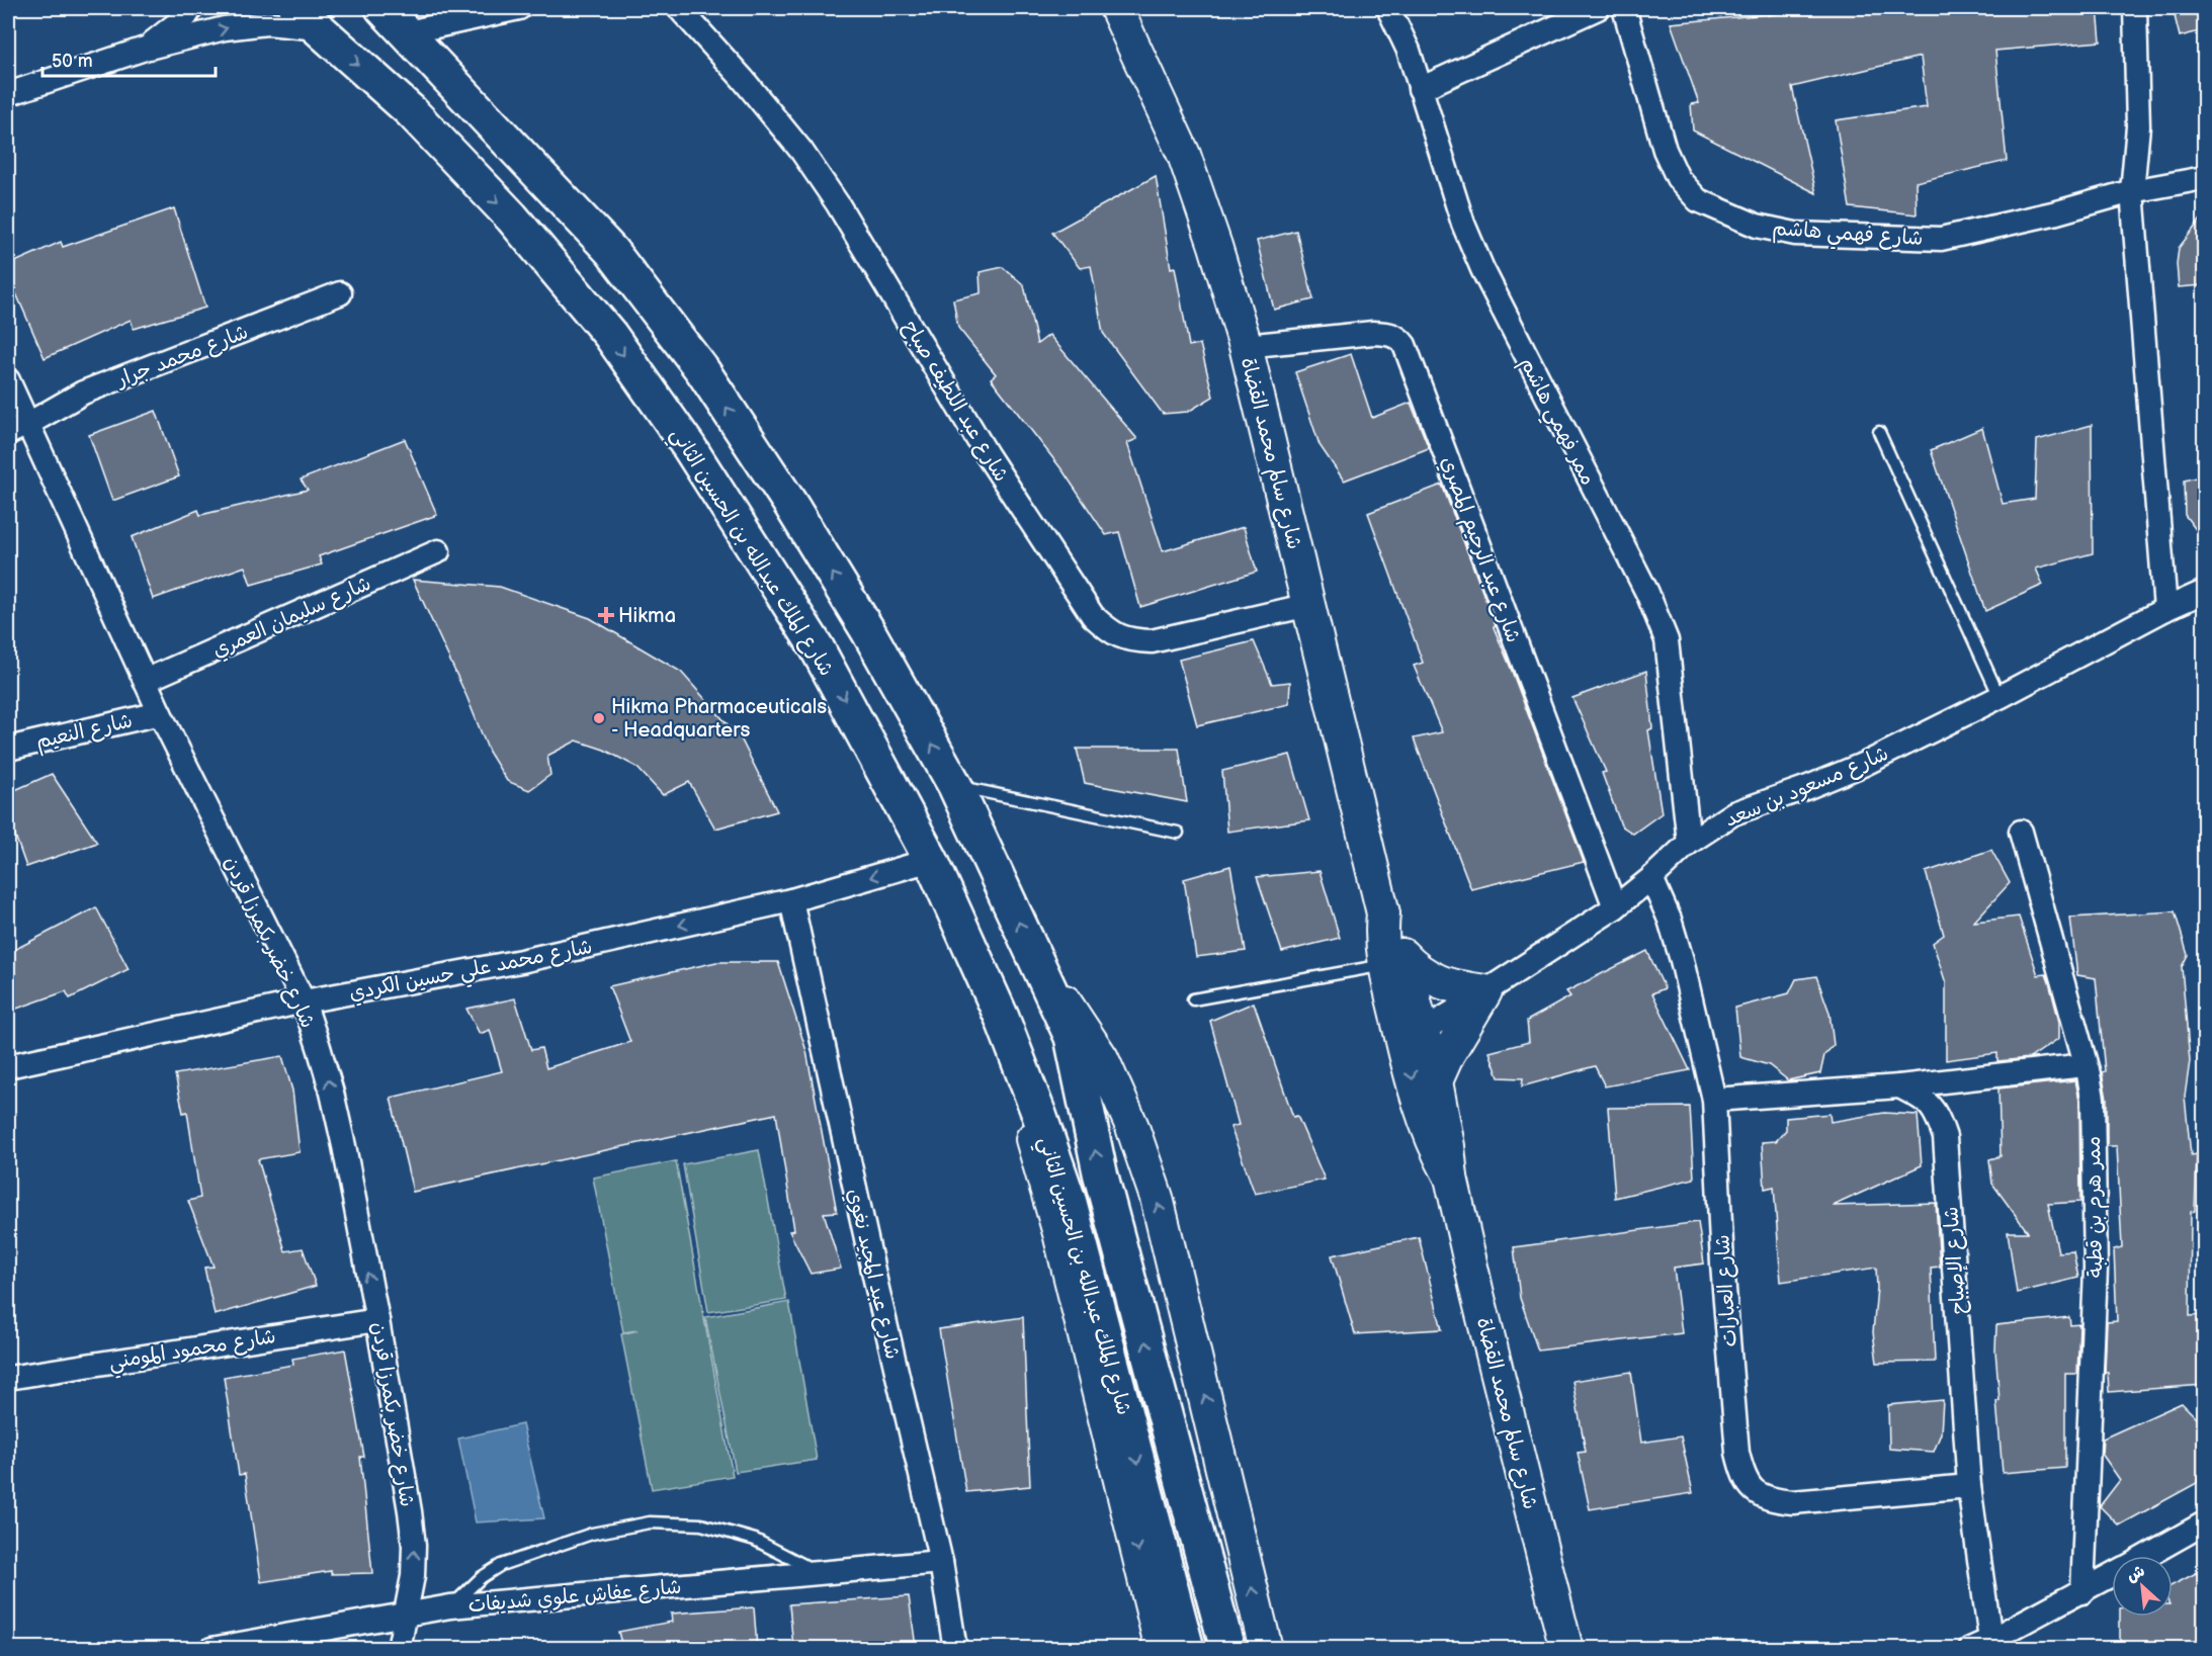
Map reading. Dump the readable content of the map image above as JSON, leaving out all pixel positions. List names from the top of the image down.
{
  "streets": {
    "highway": ["شارع الملك عبدالله بن الحسين الثاني"],
    "street": [
      "شارع فهمي هاشم",
      "شارع محمد جرار",
      "شارع عبد اللطيف صباح",
      "ممر فهمي هاشم",
      "شارع سالم محمد القضاة",
      "شارع عبد الرحيم المصري",
      "شارع سليمان العمري",
      "شارع النعيم",
      "شارع مسعود بن سعد",
      "شارع خضر بكمرزا قردن",
      "شارع محمد علي حسين الكردي",
      "ممر هرم بن قطبة",
      "شارع الإصباح",
      "شارع عبد المجيد نغوي",
      "شارع العبارات",
      "شارع محمود المومني",
      "شارع عفاش علوي شديفات"
    ]
  },
  "crossings": [
    ["شارع محمد جرار", "شارع خضر بكمرزا قردن"],
    ["شارع عبد اللطيف صباح", "شارع سالم محمد القضاة"],
    ["ممر فهمي هاشم", "شارع مسعود بن سعد"],
    ["شارع سالم محمد القضاة", "شارع عبد الرحيم المصري"],
    ["شارع سالم محمد القضاة", "شارع مسعود بن سعد"],
    ["شارع عبد الرحيم المصري", "شارع مسعود بن سعد"],
    ["شارع الملك عبدالله بن الحسين الثاني", "شارع محمد علي حسين الكردي"],
    ["شارع سليمان العمري", "شارع خضر بكمرزا قردن"],
    ["شارع النعيم", "شارع خضر بكمرزا قردن"],
    ["شارع مسعود بن سعد", "شارع العبارات"],
    ["شارع خضر بكمرزا قردن", "شارع محمد علي حسين الكردي"],
    ["شارع خضر بكمرزا قردن", "شارع محمود المومني"],
    ["شارع خضر بكمرزا قردن", "شارع عفاش علوي شديفات"],
    ["شارع محمد علي حسين الكردي", "شارع عبد المجيد نغوي"],
    ["شارع الإصباح", "شارع العبارات"],
    ["شارع عبد المجيد نغوي", "شارع عفاش علوي شديفات"]
  ],
  "one_way": ["شارع خضر بكمرزا قردن", "شارع محمد علي حسين الكردي"],
  "places": {
    "health": ["Hikma"],
    "other": ["Hikma Pharmaceuticals - Headquarters"]
  },
  "scale_bar": "50 m",
  "north": "top left"
}
